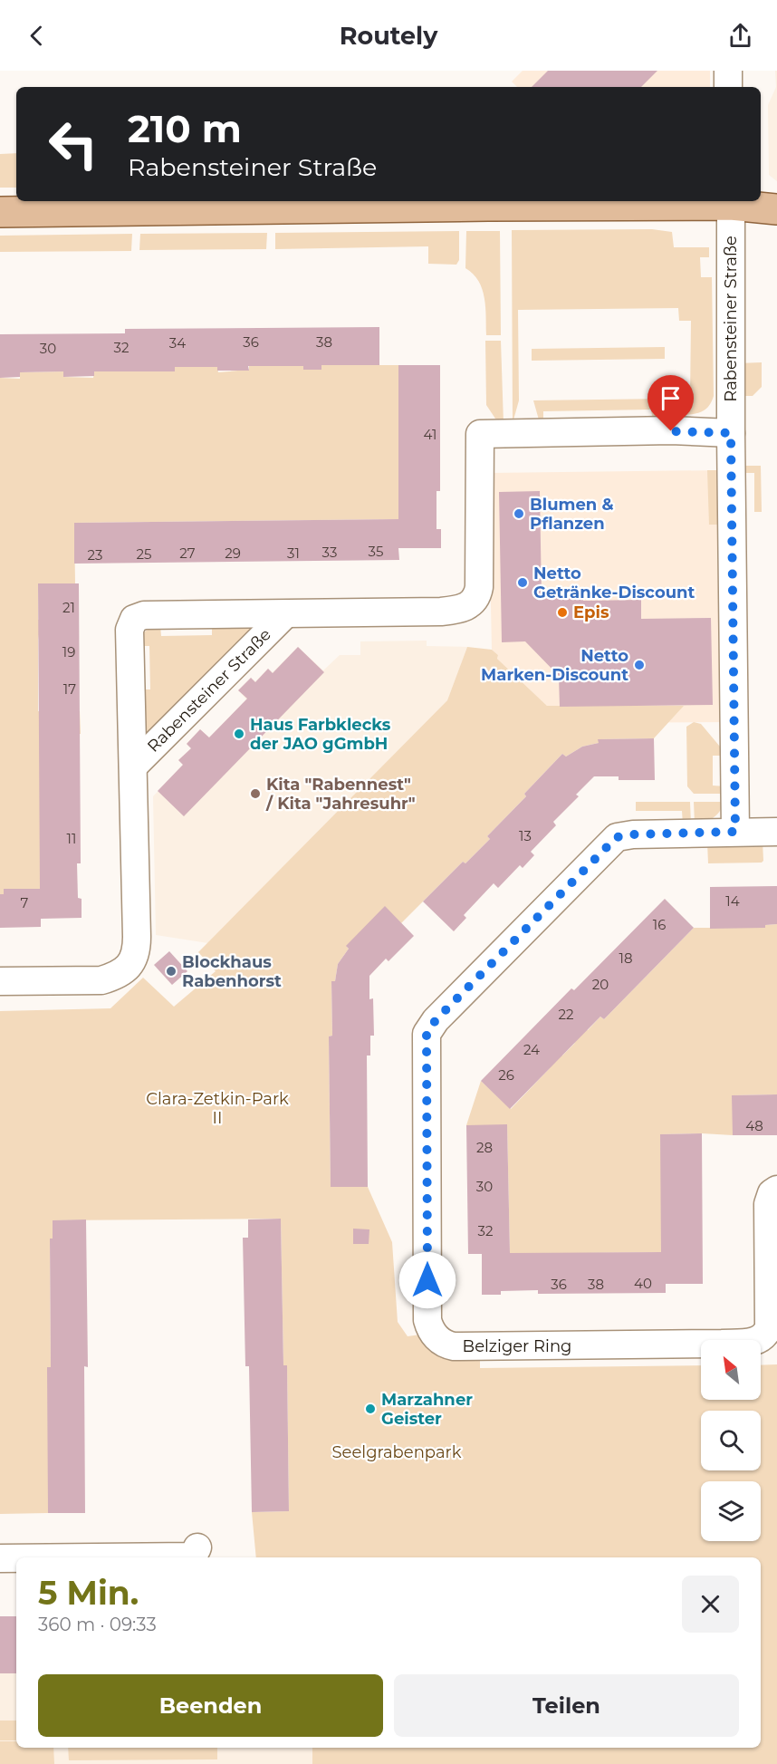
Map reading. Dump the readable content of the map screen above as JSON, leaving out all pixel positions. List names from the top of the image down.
{
  "streets": {
    "street": ["Rabensteiner Straße", "Belziger Ring"]
  },
  "crossings": [
    ["Rabensteiner Straße", "Belziger Ring"]
  ],
  "parks": ["Clara-Zetkin-Park II", "Seelgrabenpark"],
  "places": [
    "Blumen & Pflanzen",
    "Netto Getränke-Discount",
    "Epis",
    "Netto Marken-Discount",
    "Haus Farbklecks der JAO gGmbH",
    "Kita \"Rabennest\" / Kita \"Jahresuhr\"",
    "Blockhaus Rabenhorst",
    "Marzahner Geister"
  ],
  "house_numbers": [
    "36",
    "38",
    "34",
    "32",
    "30",
    "41",
    "35",
    "33",
    "27",
    "29",
    "31",
    "25",
    "23",
    "21",
    "19",
    "17",
    "13",
    "11",
    "14",
    "7",
    "16",
    "18",
    "20",
    "22",
    "24",
    "26",
    "48",
    "28",
    "30",
    "32",
    "40",
    "36",
    "38"
  ],
  "north": "top left",
  "page": {
    "header": "Routely",
    "turn": ["210 m", "Rabensteiner Straße"],
    "heading": ["5 Min.", "360 m · 09:33"],
    "buttons": ["Beenden", "Teilen"]
  }
}
